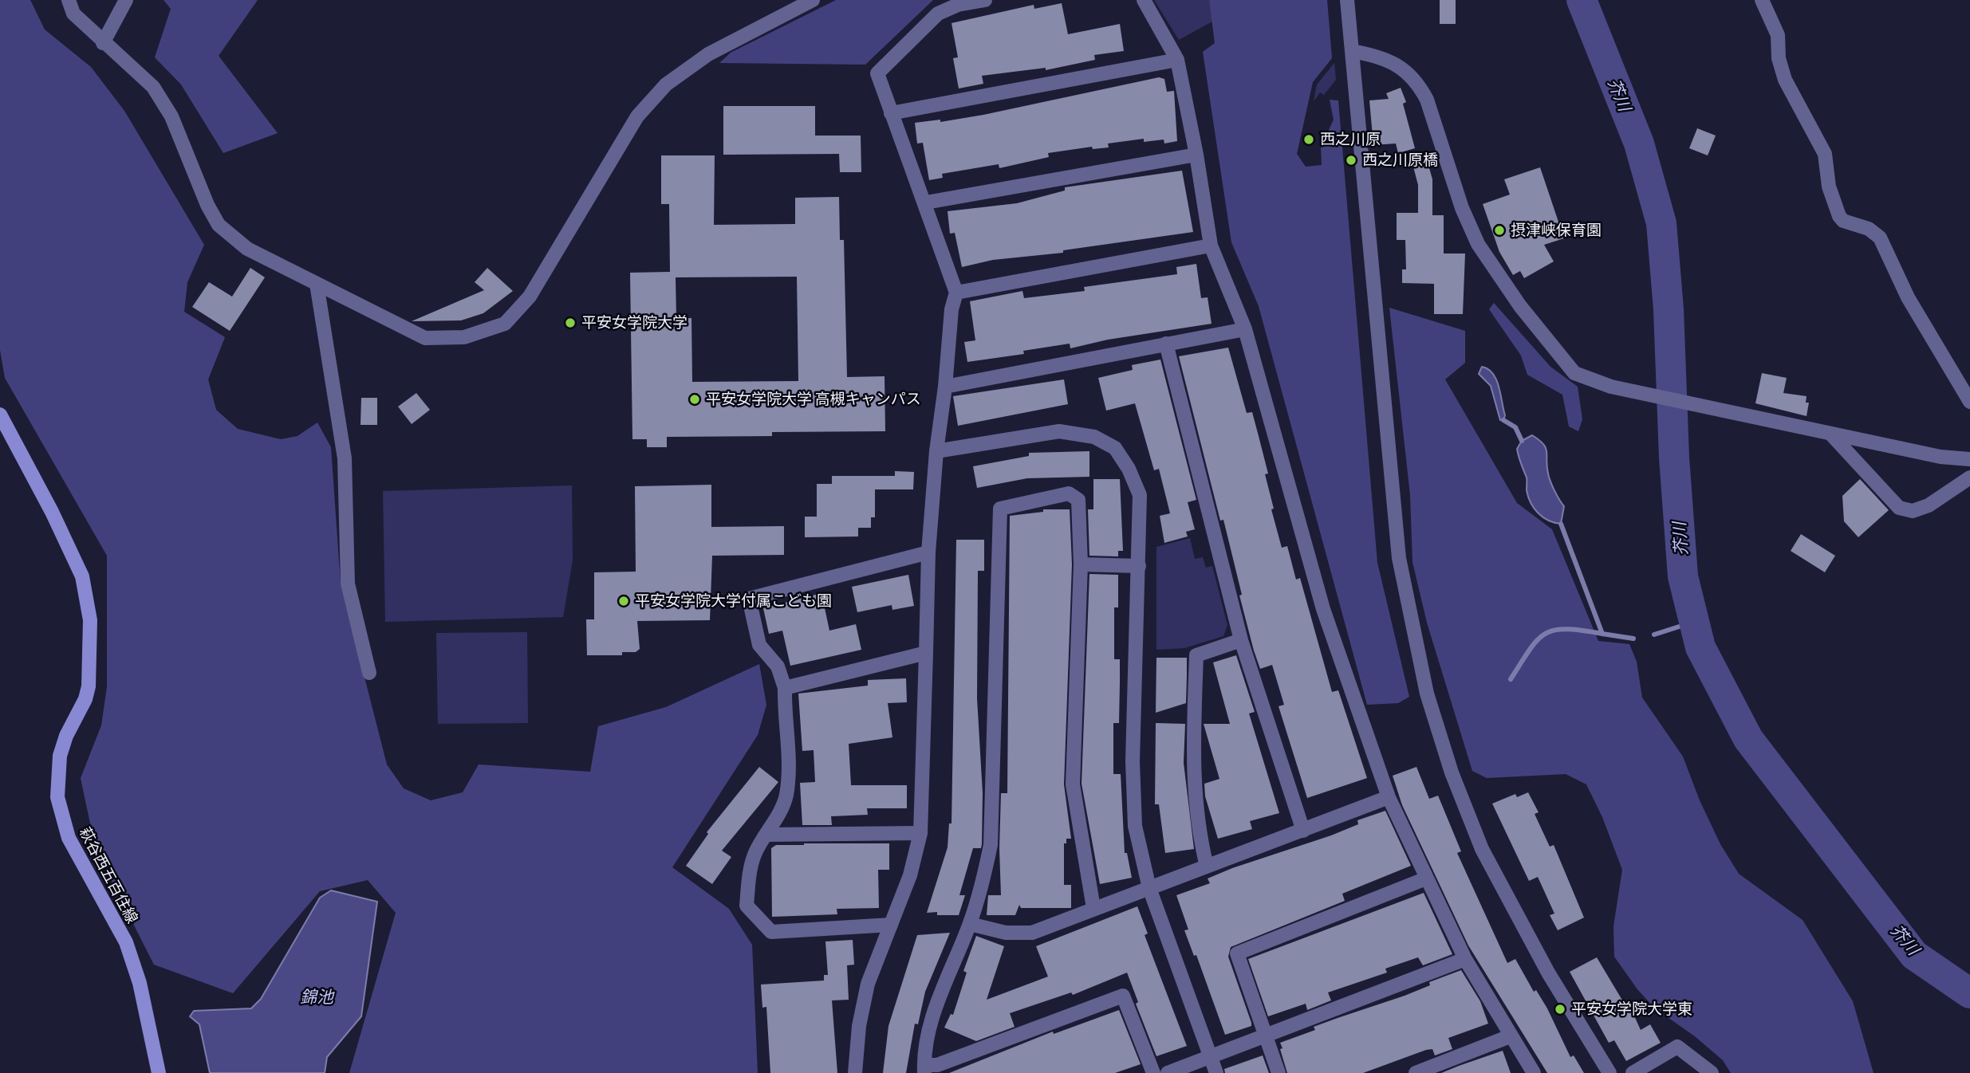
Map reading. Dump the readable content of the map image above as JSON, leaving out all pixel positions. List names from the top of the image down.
{
  "streets": {
    "main road": ["萩谷西五百住線"]
  },
  "water": ["芥川", "錦池"],
  "places": [
    "西之川原",
    "西之川原橋",
    "摂津峡保育園",
    "平安女学院大学",
    "平安女学院大学 高槻キャンパス",
    "平安女学院大学付属こども園",
    "平安女学院大学東"
  ]
}
